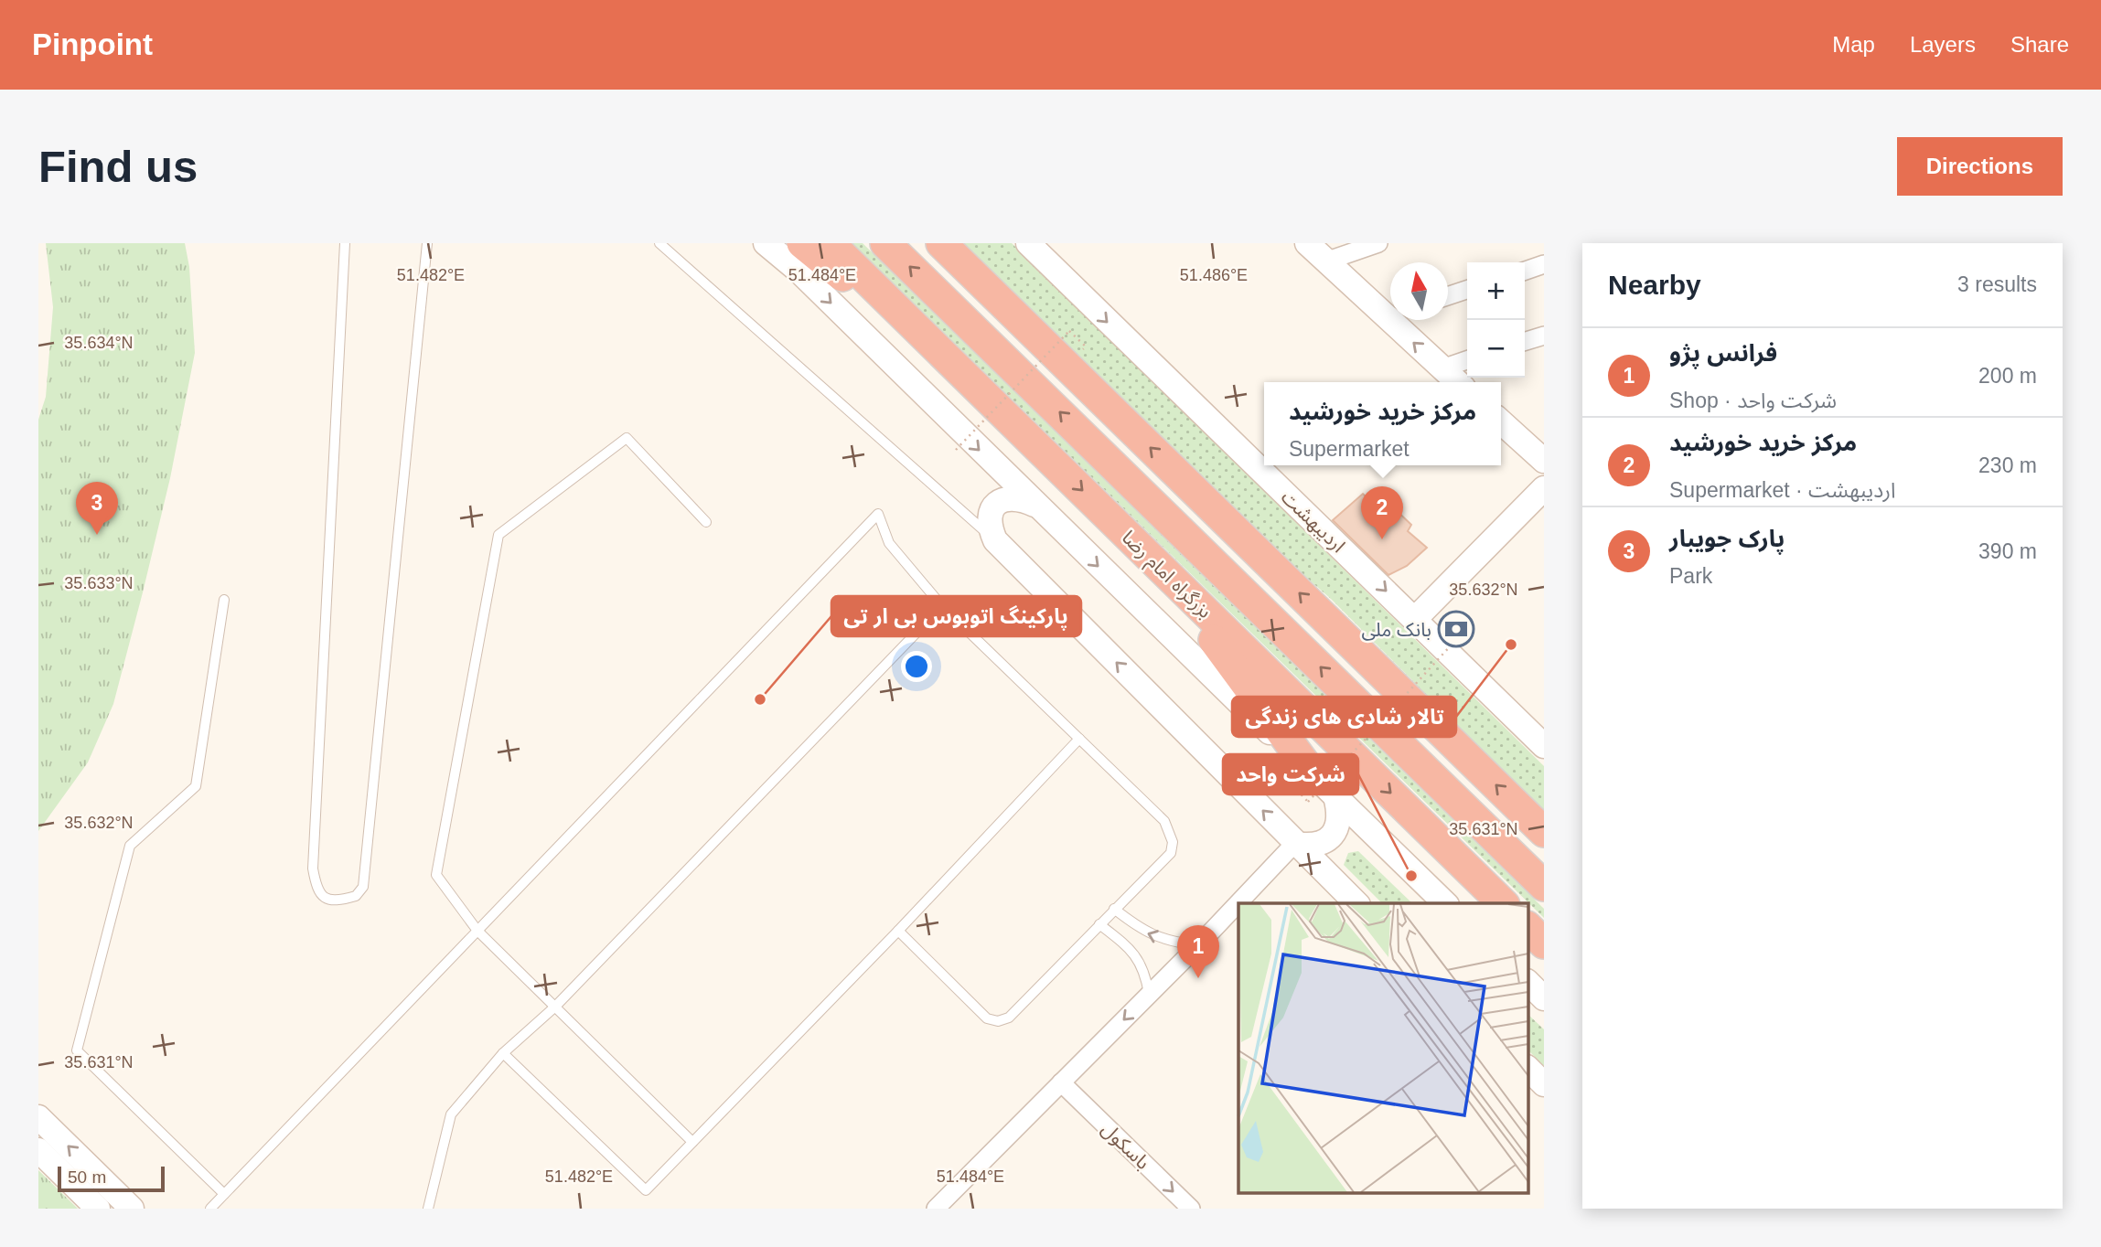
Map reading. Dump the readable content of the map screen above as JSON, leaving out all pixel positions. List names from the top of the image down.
{
  "streets": {
    "highway": ["بزرگراه امام رضا"],
    "main road": ["اردیبهشت"],
    "street": ["باسکول"]
  },
  "one_way": ["باسکول"],
  "places": {
    "bank": ["بانک ملی"],
    "other": ["تالار شادی های زندگی", "پارکینگ اتوبوس بی ار تی", "شرکت واحد"]
  },
  "scale_bar": "50 m",
  "north": "top",
  "page": {
    "header": "Pinpoint",
    "nav": ["Map", "Layers", "Share"],
    "buttons": "Directions",
    "title": "Find us",
    "heading": ["Nearby", "3 results"],
    "map_buttons": ["+", "−"],
    "list": [
      {
        "mark": "1",
        "name": "فرانس پژو",
        "note": "Shop · شرکت واحد",
        "value": "200 m"
      },
      {
        "mark": "2",
        "name": "مرکز خرید خورشید",
        "note": "Supermarket · اردیبهشت",
        "value": "230 m"
      },
      {
        "mark": "3",
        "name": "پارک جویبار",
        "note": "Park",
        "value": "390 m"
      }
    ],
    "popup": ["مرکز خرید خورشید", "Supermarket"],
    "pins": ["3", "2", "1"],
    "scale": "50 m"
  },
  "coordinates": [
    "51.486°E",
    "51.482°E",
    "51.484°E",
    "35.634°N",
    "35.633°N",
    "35.632°N",
    "35.631°N"
  ]
}
